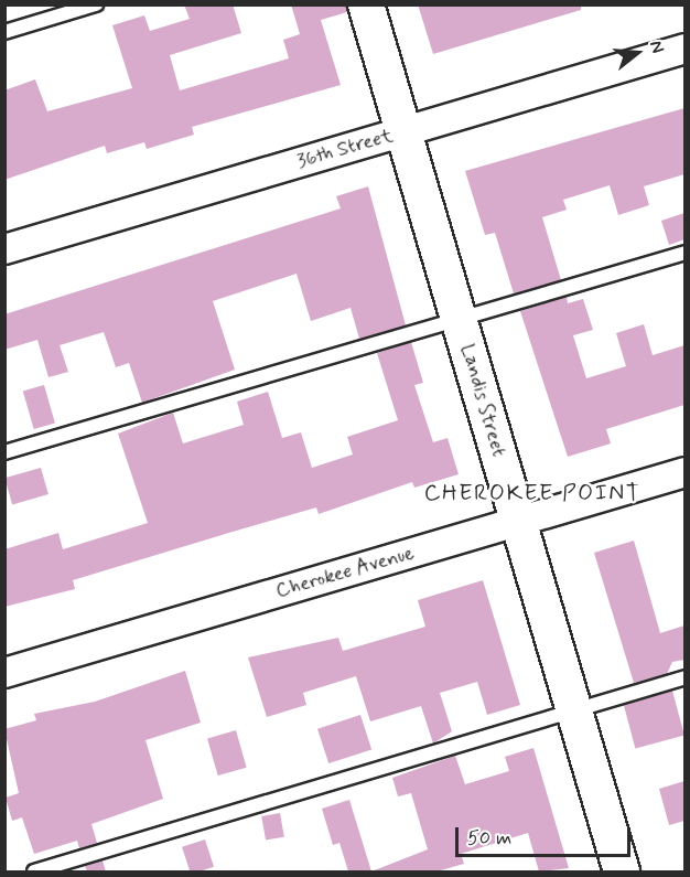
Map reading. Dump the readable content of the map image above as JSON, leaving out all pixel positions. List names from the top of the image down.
{
  "streets": {
    "street": ["36th Street", "Landis Street", "Cherokee Avenue"]
  },
  "crossings": [
    ["36th Street", "Landis Street"],
    ["Landis Street", "Cherokee Avenue"]
  ],
  "districts": ["CHEROKEE POINT"],
  "scale_bar": "50 m",
  "north": "right"
}
